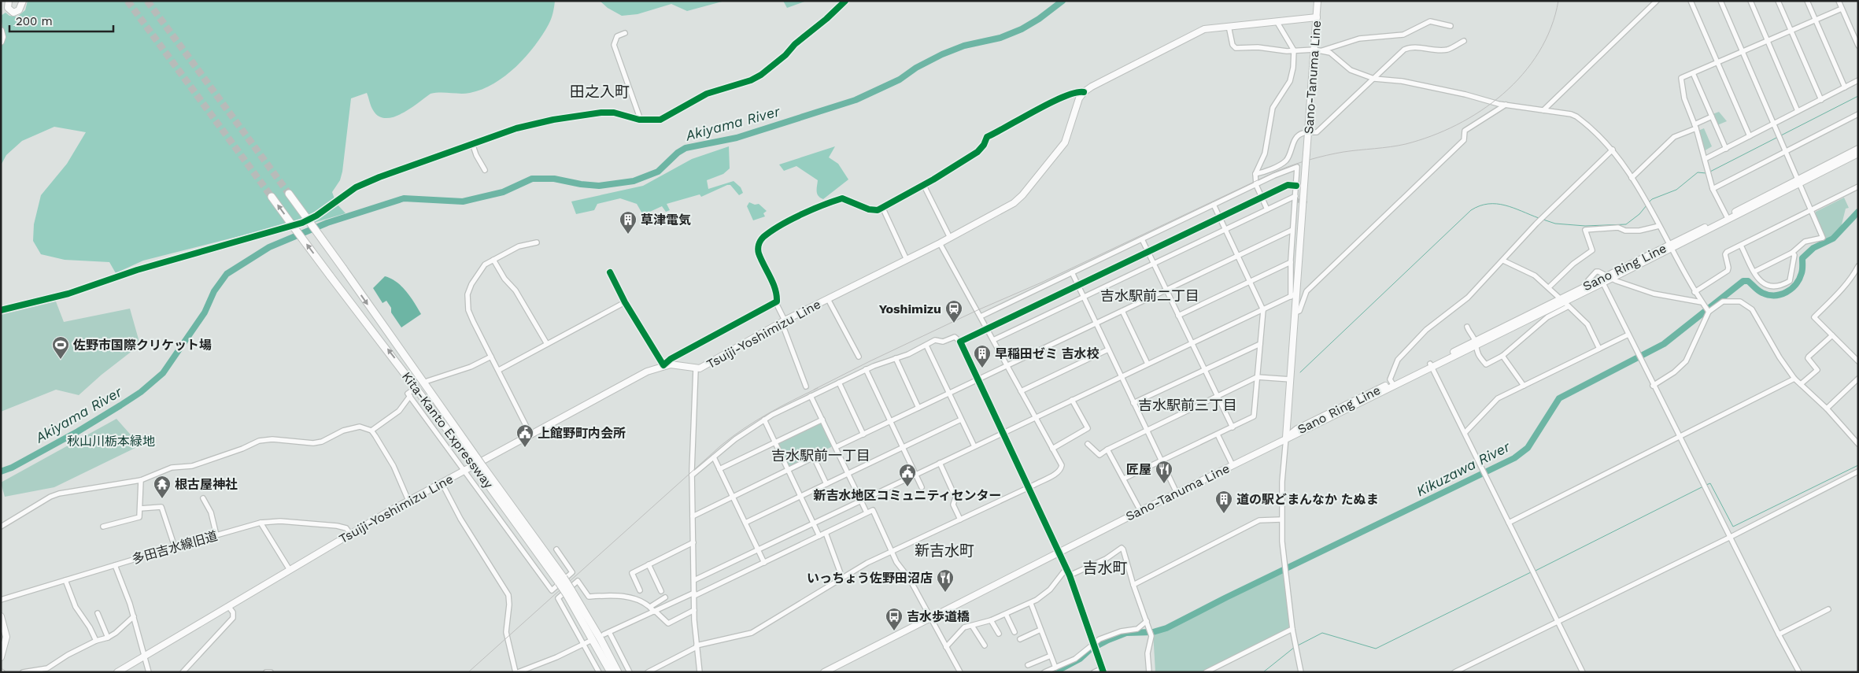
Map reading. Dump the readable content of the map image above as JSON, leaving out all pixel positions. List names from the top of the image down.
{
  "streets": {
    "highway": ["Kita-Kanto Expressway"],
    "main road": ["Sano-Tanuma Line", "Sano Ring Line", "Tsuiji-Yoshimizu Line"],
    "street": ["多田吉水線旧道"]
  },
  "crossings": [
    ["Sano-Tanuma Line", "Sano Ring Line"],
    ["Tsuiji-Yoshimizu Line", "多田吉水線旧道"]
  ],
  "districts": [
    "田之入町",
    "吉水駅前二丁目",
    "吉水駅前三丁目",
    "吉水駅前一丁目",
    "新吉水町",
    "吉水町"
  ],
  "water": ["Akiyama River", "Kikuzawa River"],
  "parks": ["秋山川栃本緑地"],
  "places": {
    "building": ["草津電気", "早稲田ゼミ 吉水校", "道の駅どまんなか たぬま"],
    "station": ["Yoshimizu"],
    "sports": ["佐野市国際クリケット場"],
    "public building": ["上館野町内会所", "新吉水地区コミュニティセンター"],
    "restaurant": ["匠屋", "いっちょう佐野田沼店"],
    "temple": ["根古屋神社"],
    "bus stop": ["吉水歩道橋"]
  },
  "scale_bar": "200 m"
}
